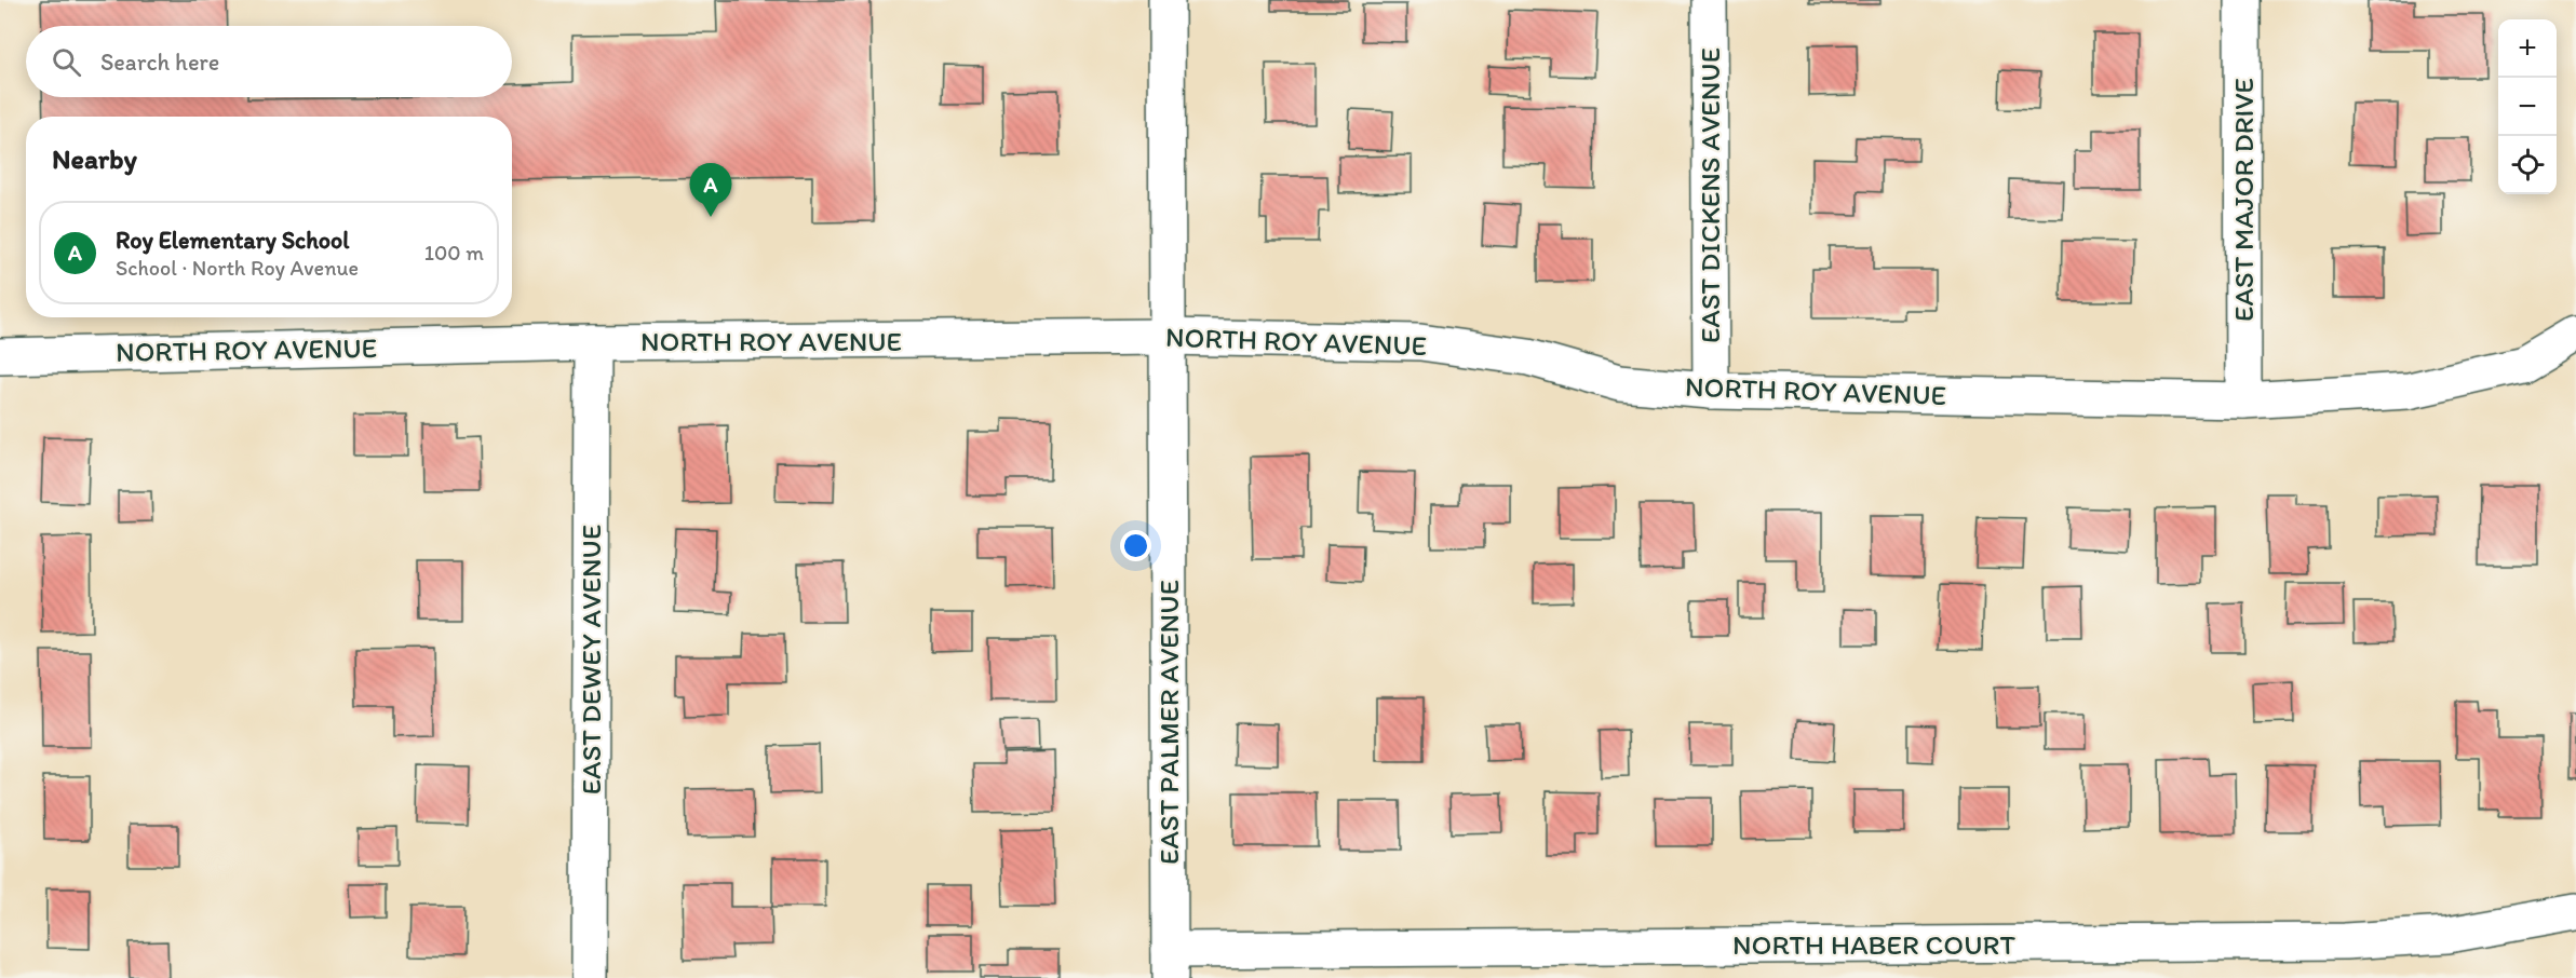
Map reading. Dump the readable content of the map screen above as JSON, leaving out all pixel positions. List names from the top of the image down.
{
  "streets": {
    "street": [
      "EAST DICKENS AVENUE",
      "EAST MAJOR DRIVE",
      "NORTH ROY AVENUE",
      "EAST DEWEY AVENUE",
      "EAST PALMER AVENUE",
      "NORTH HABER COURT"
    ]
  },
  "crossings": [
    ["EAST DICKENS AVENUE", "NORTH ROY AVENUE"],
    ["EAST MAJOR DRIVE", "NORTH ROY AVENUE"],
    ["NORTH ROY AVENUE", "EAST DEWEY AVENUE"],
    ["NORTH ROY AVENUE", "EAST PALMER AVENUE"],
    ["EAST PALMER AVENUE", "NORTH HABER COURT"]
  ],
  "page": {
    "map_buttons": ["+", "−"],
    "search": "Search here",
    "heading": "Nearby",
    "pins": "A",
    "list": [
      {
        "mark": "A",
        "name": "Roy Elementary School",
        "note": "School · North Roy Avenue",
        "value": "100 m"
      }
    ]
  }
}
